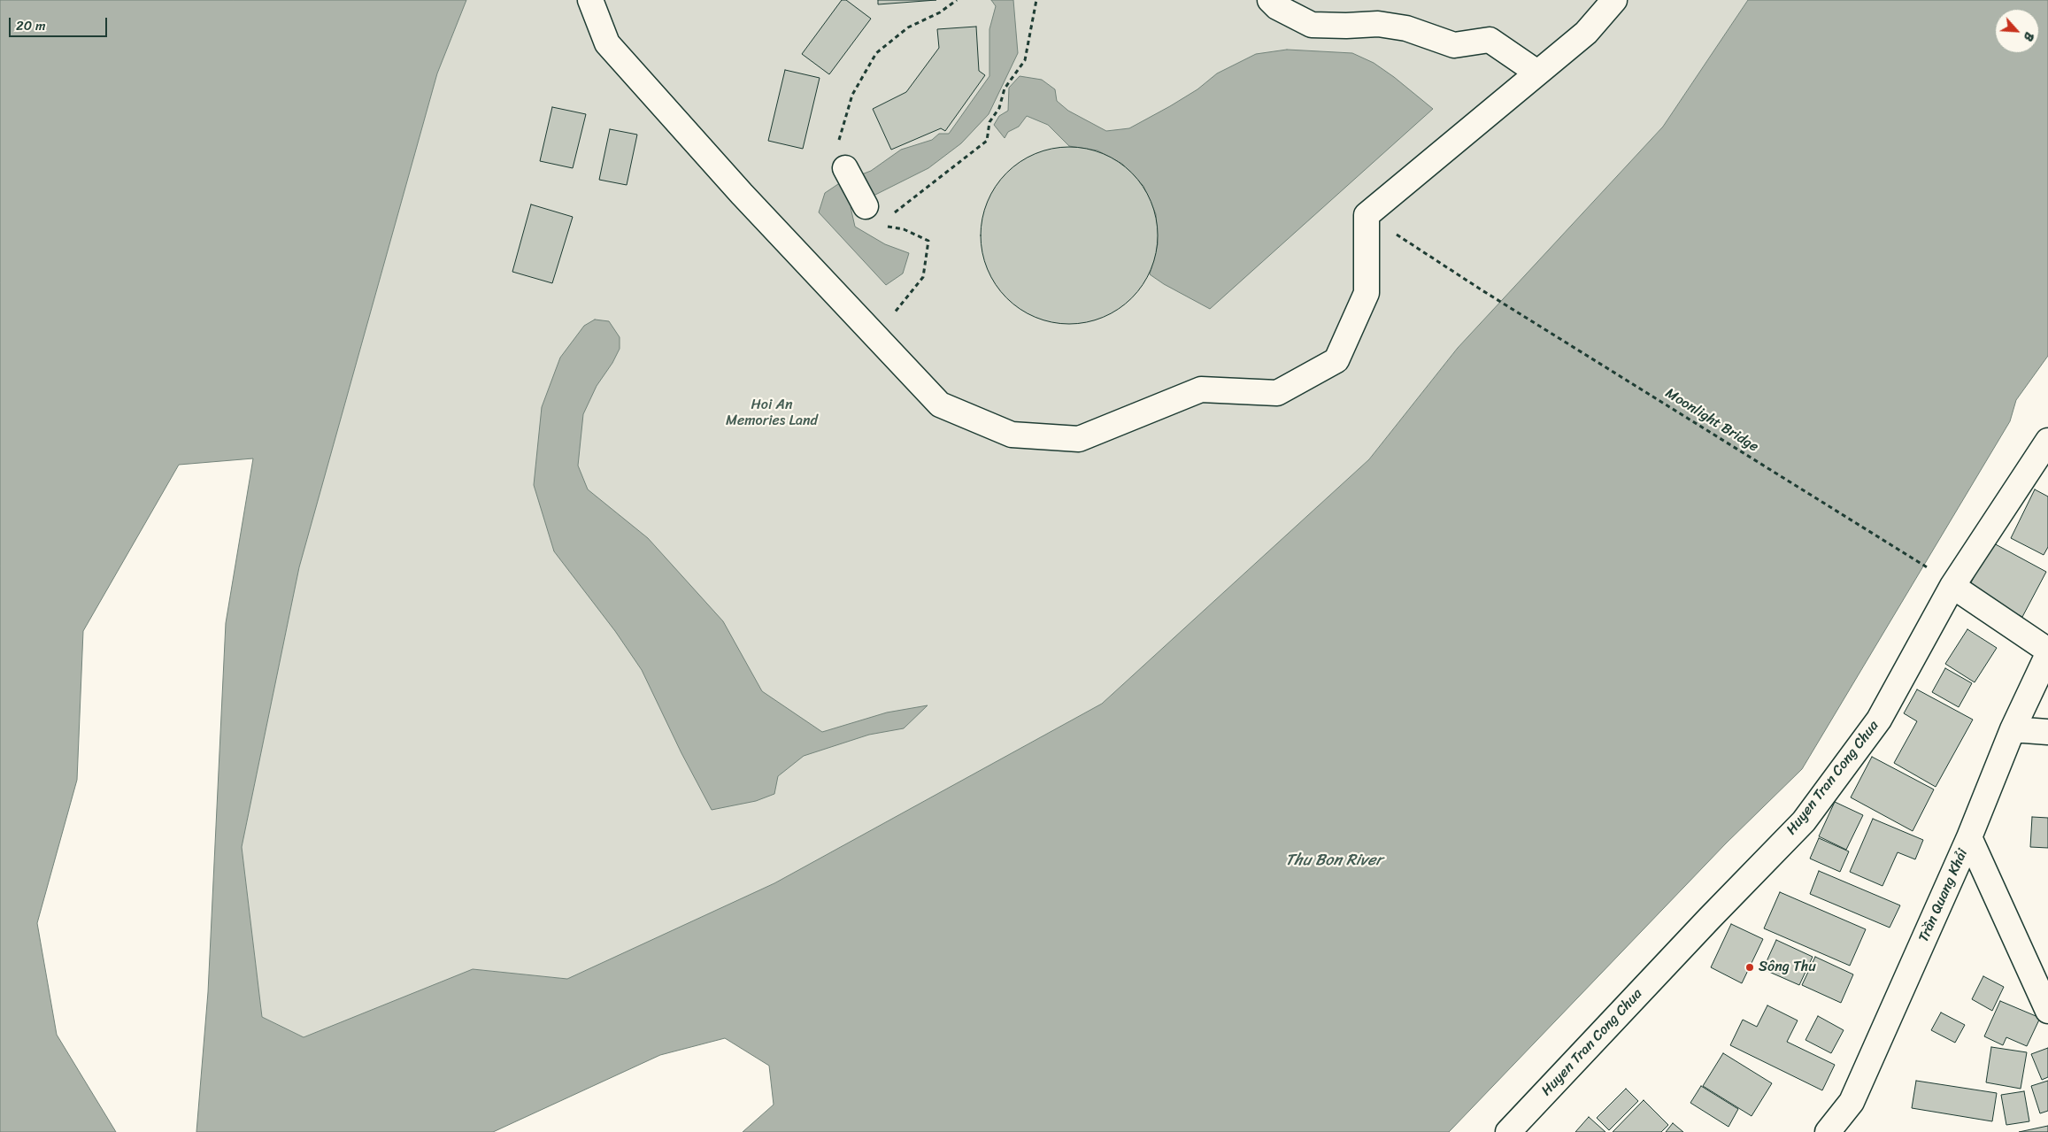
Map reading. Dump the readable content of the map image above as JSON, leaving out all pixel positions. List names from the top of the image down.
{
  "streets": {
    "street": ["Huyen Tran Cong Chua", "Trần Quang Khải"],
    "path": ["Moonlight Bridge"]
  },
  "water": ["Thu Bon River"],
  "parks": ["Hoi An Memories Land"],
  "places": ["Sông Thu"],
  "scale_bar": "20 m",
  "north": "bottom right"
}
